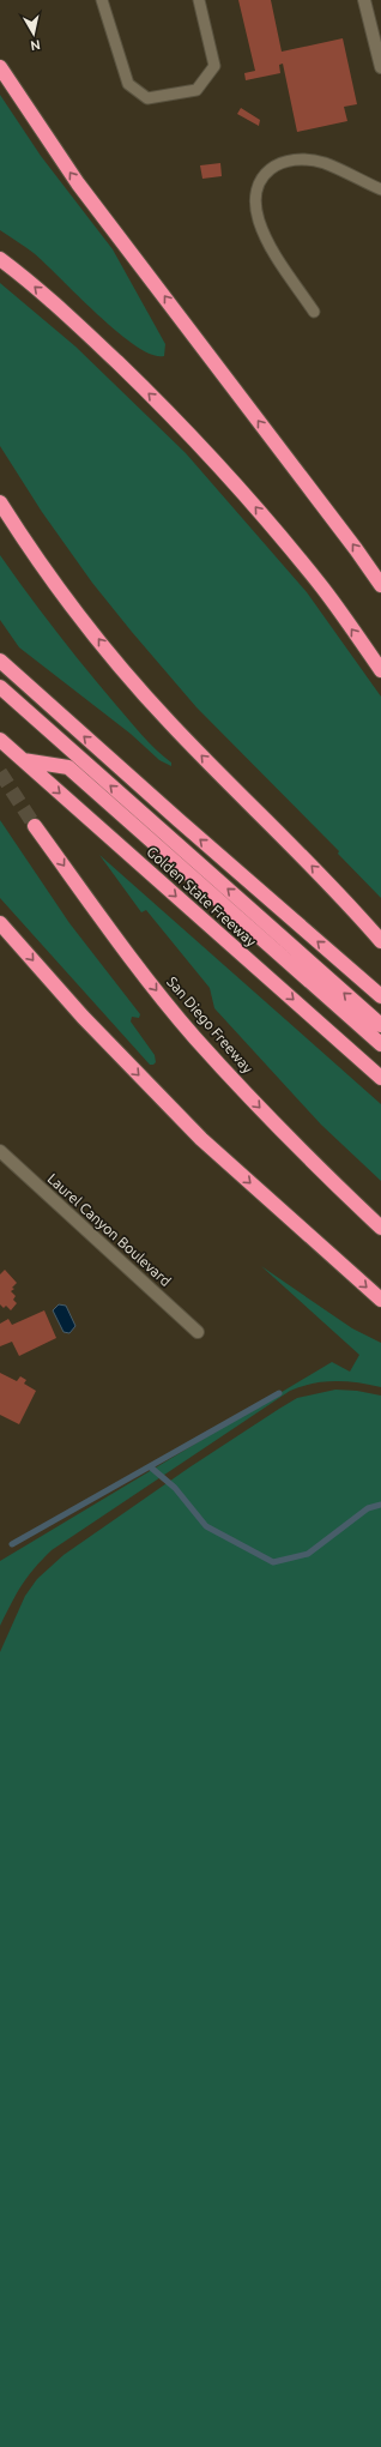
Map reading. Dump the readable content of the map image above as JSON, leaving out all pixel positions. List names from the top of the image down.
{
  "streets": {
    "highway": ["Golden State Freeway", "San Diego Freeway"],
    "street": ["Laurel Canyon Boulevard"]
  },
  "north": "bottom"
}
